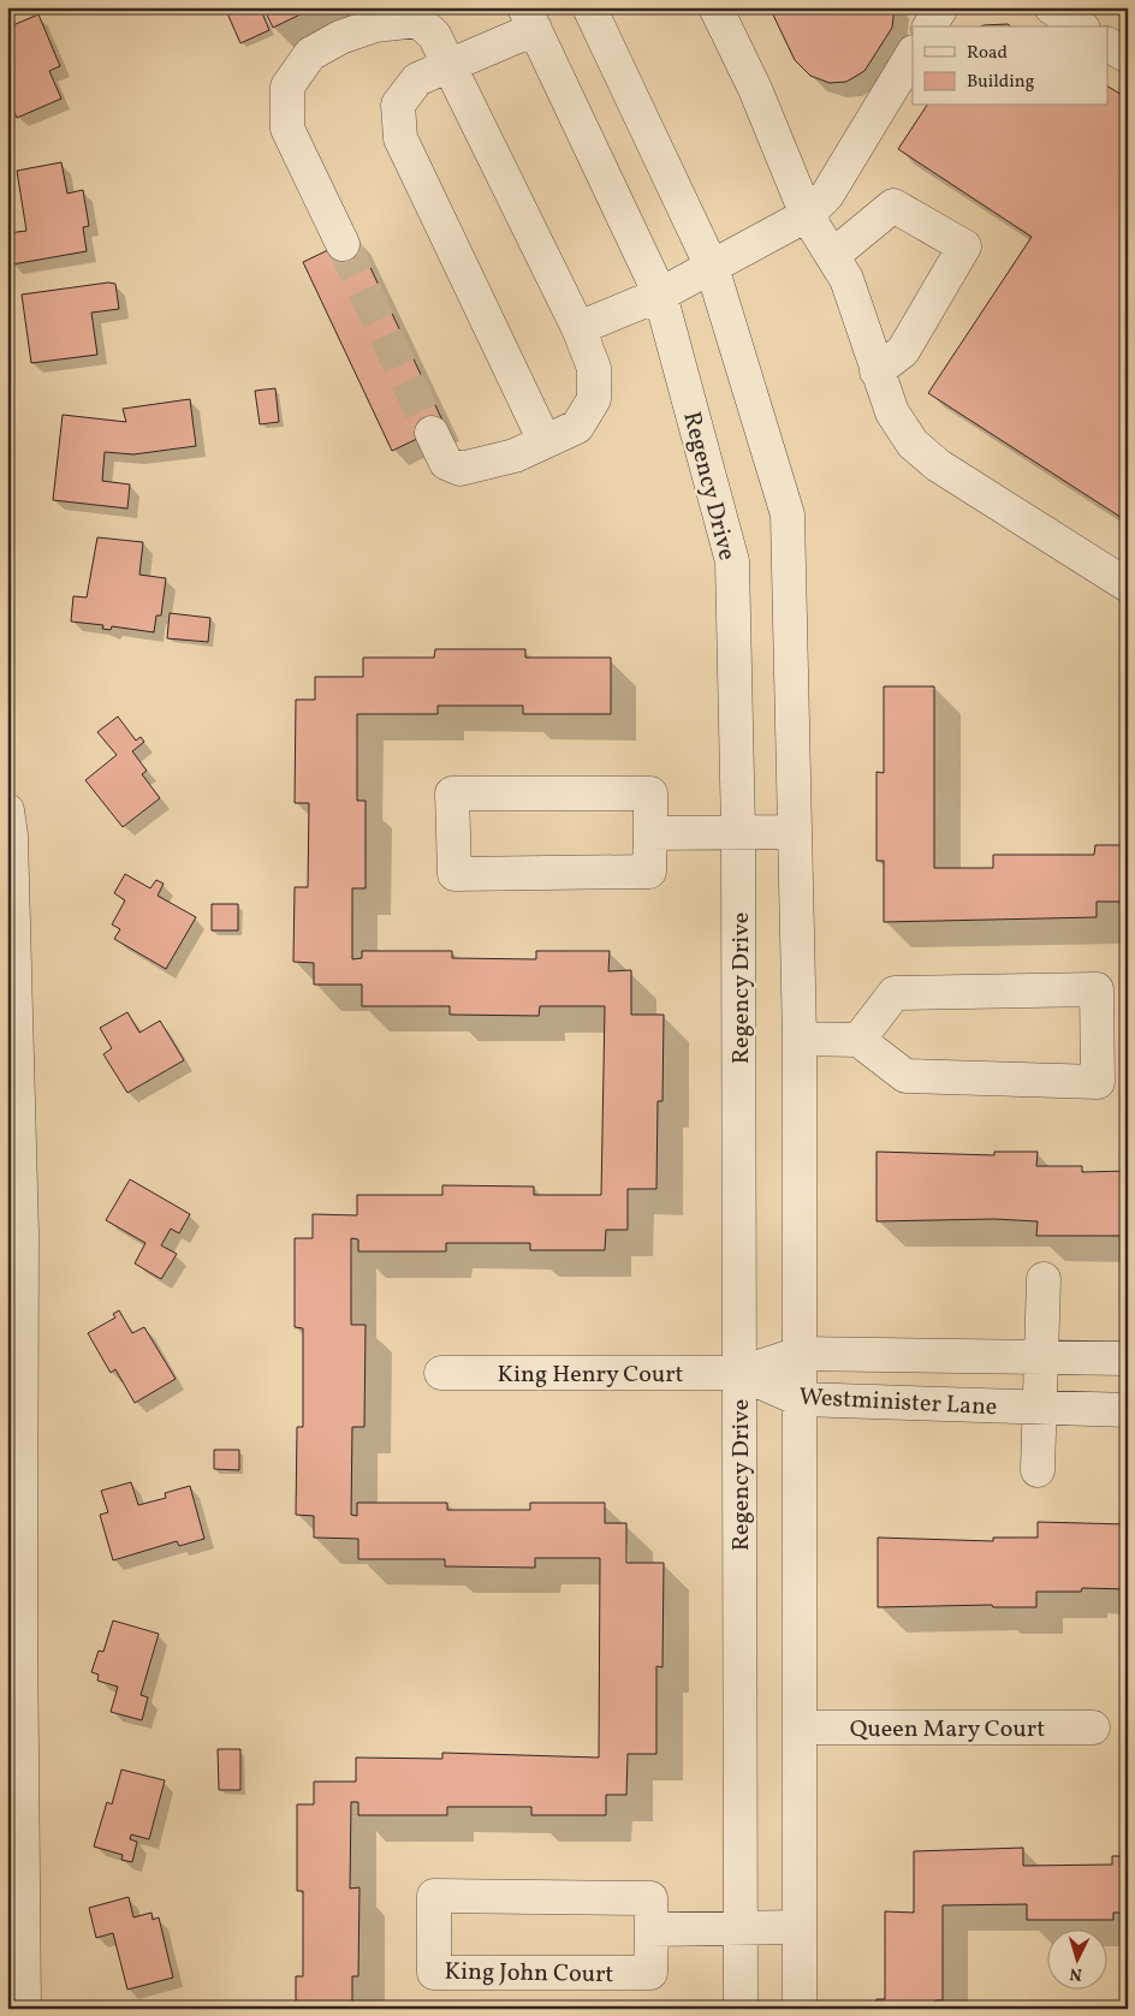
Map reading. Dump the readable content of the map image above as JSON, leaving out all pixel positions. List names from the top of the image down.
{
  "streets": {
    "street": [
      "Regency Drive",
      "King Henry Court",
      "Westminister Lane",
      "Queen Mary Court",
      "King John Court"
    ]
  },
  "crossings": [
    ["Regency Drive", "King Henry Court"],
    ["Regency Drive", "Westminister Lane"],
    ["King Henry Court", "Westminister Lane"]
  ],
  "legend": ["Road", "Building"],
  "north": "bottom"
}
